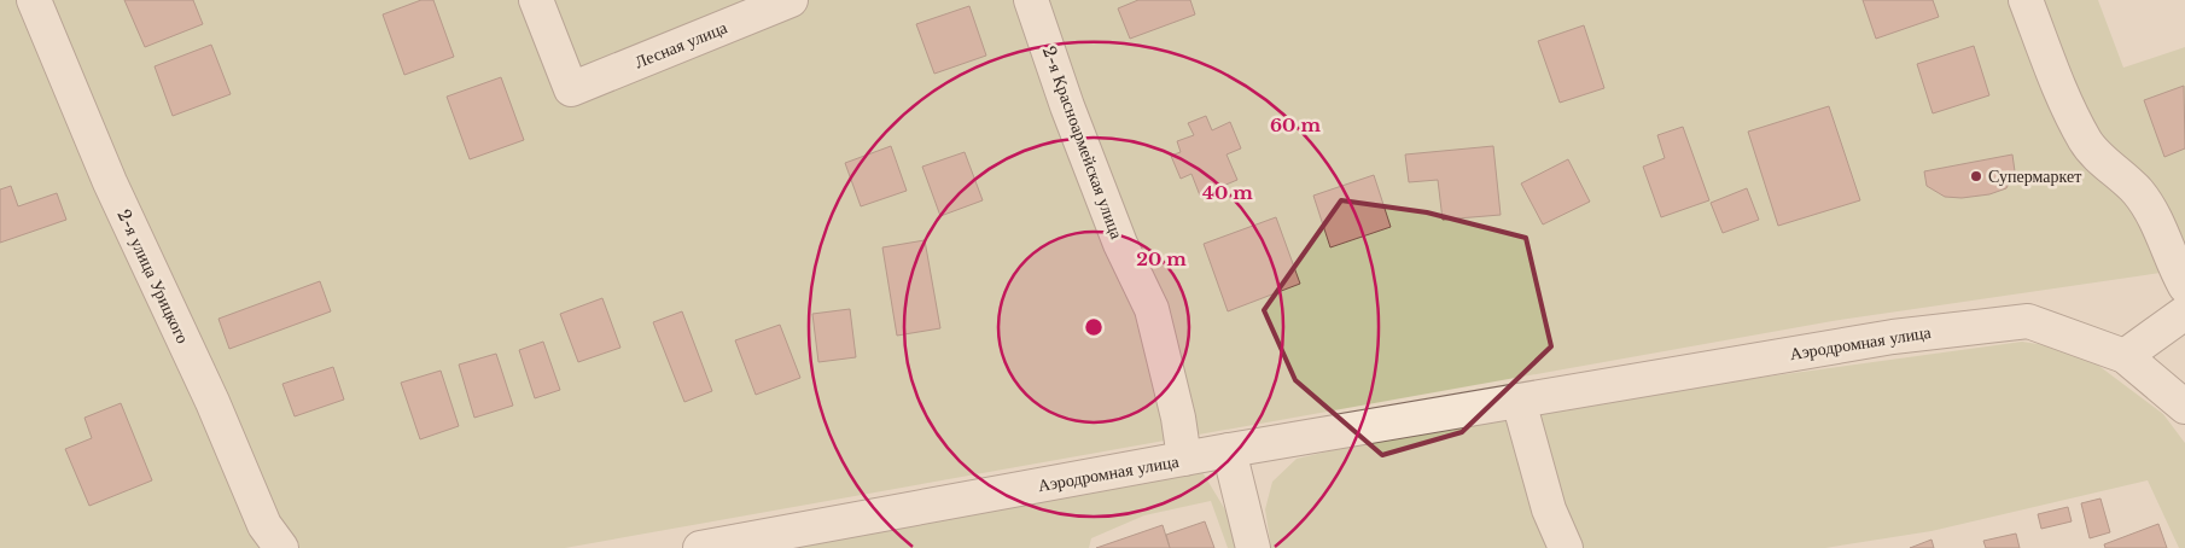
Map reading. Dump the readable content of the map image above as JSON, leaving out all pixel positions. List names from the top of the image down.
{
  "streets": {
    "street": [
      "Лесная улица",
      "2-я Красноармейская улица",
      "2-я улица Урицкого",
      "Аэродромная улица"
    ]
  },
  "crossings": [
    ["2-я Красноармейская улица", "Аэродромная улица"]
  ],
  "places": ["Супермаркет"],
  "rings": ["60 m", "40 m", "20 m"]
}
